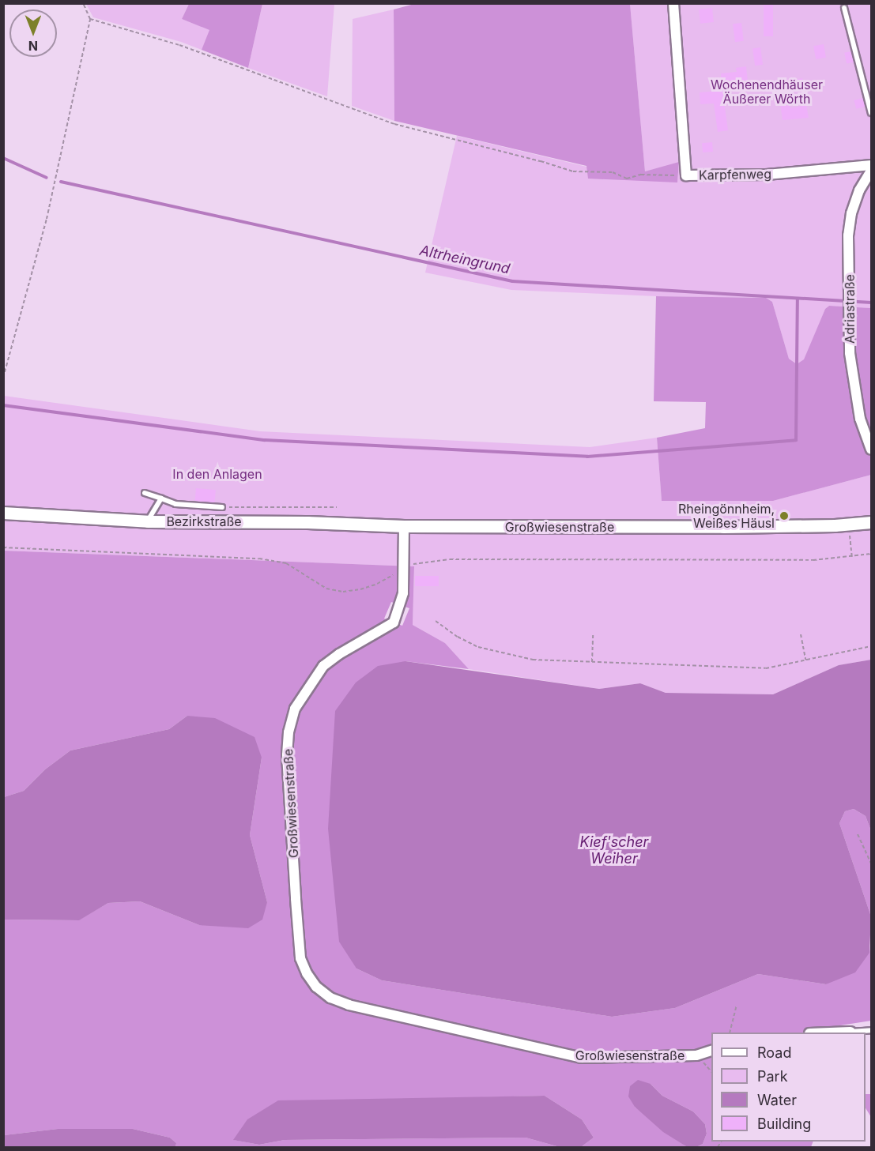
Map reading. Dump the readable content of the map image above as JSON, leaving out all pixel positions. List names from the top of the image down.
{
  "streets": {
    "street": [
      "Karpfenweg",
      "Adriastraße",
      "Bezirkstraße",
      "Großwiesenstraße"
    ]
  },
  "crossings": [
    ["Bezirkstraße", "Großwiesenstraße"]
  ],
  "water": ["Altrheingrund", "Kief'scher Weiher"],
  "parks": ["Wochenendhäuser Äußerer Wörth", "In den Anlagen"],
  "places": ["Rheingönnheim, Weißes Häusl"],
  "legend": [
    "Road",
    "Park",
    "Water",
    "Building"
  ],
  "north": "bottom"
}
